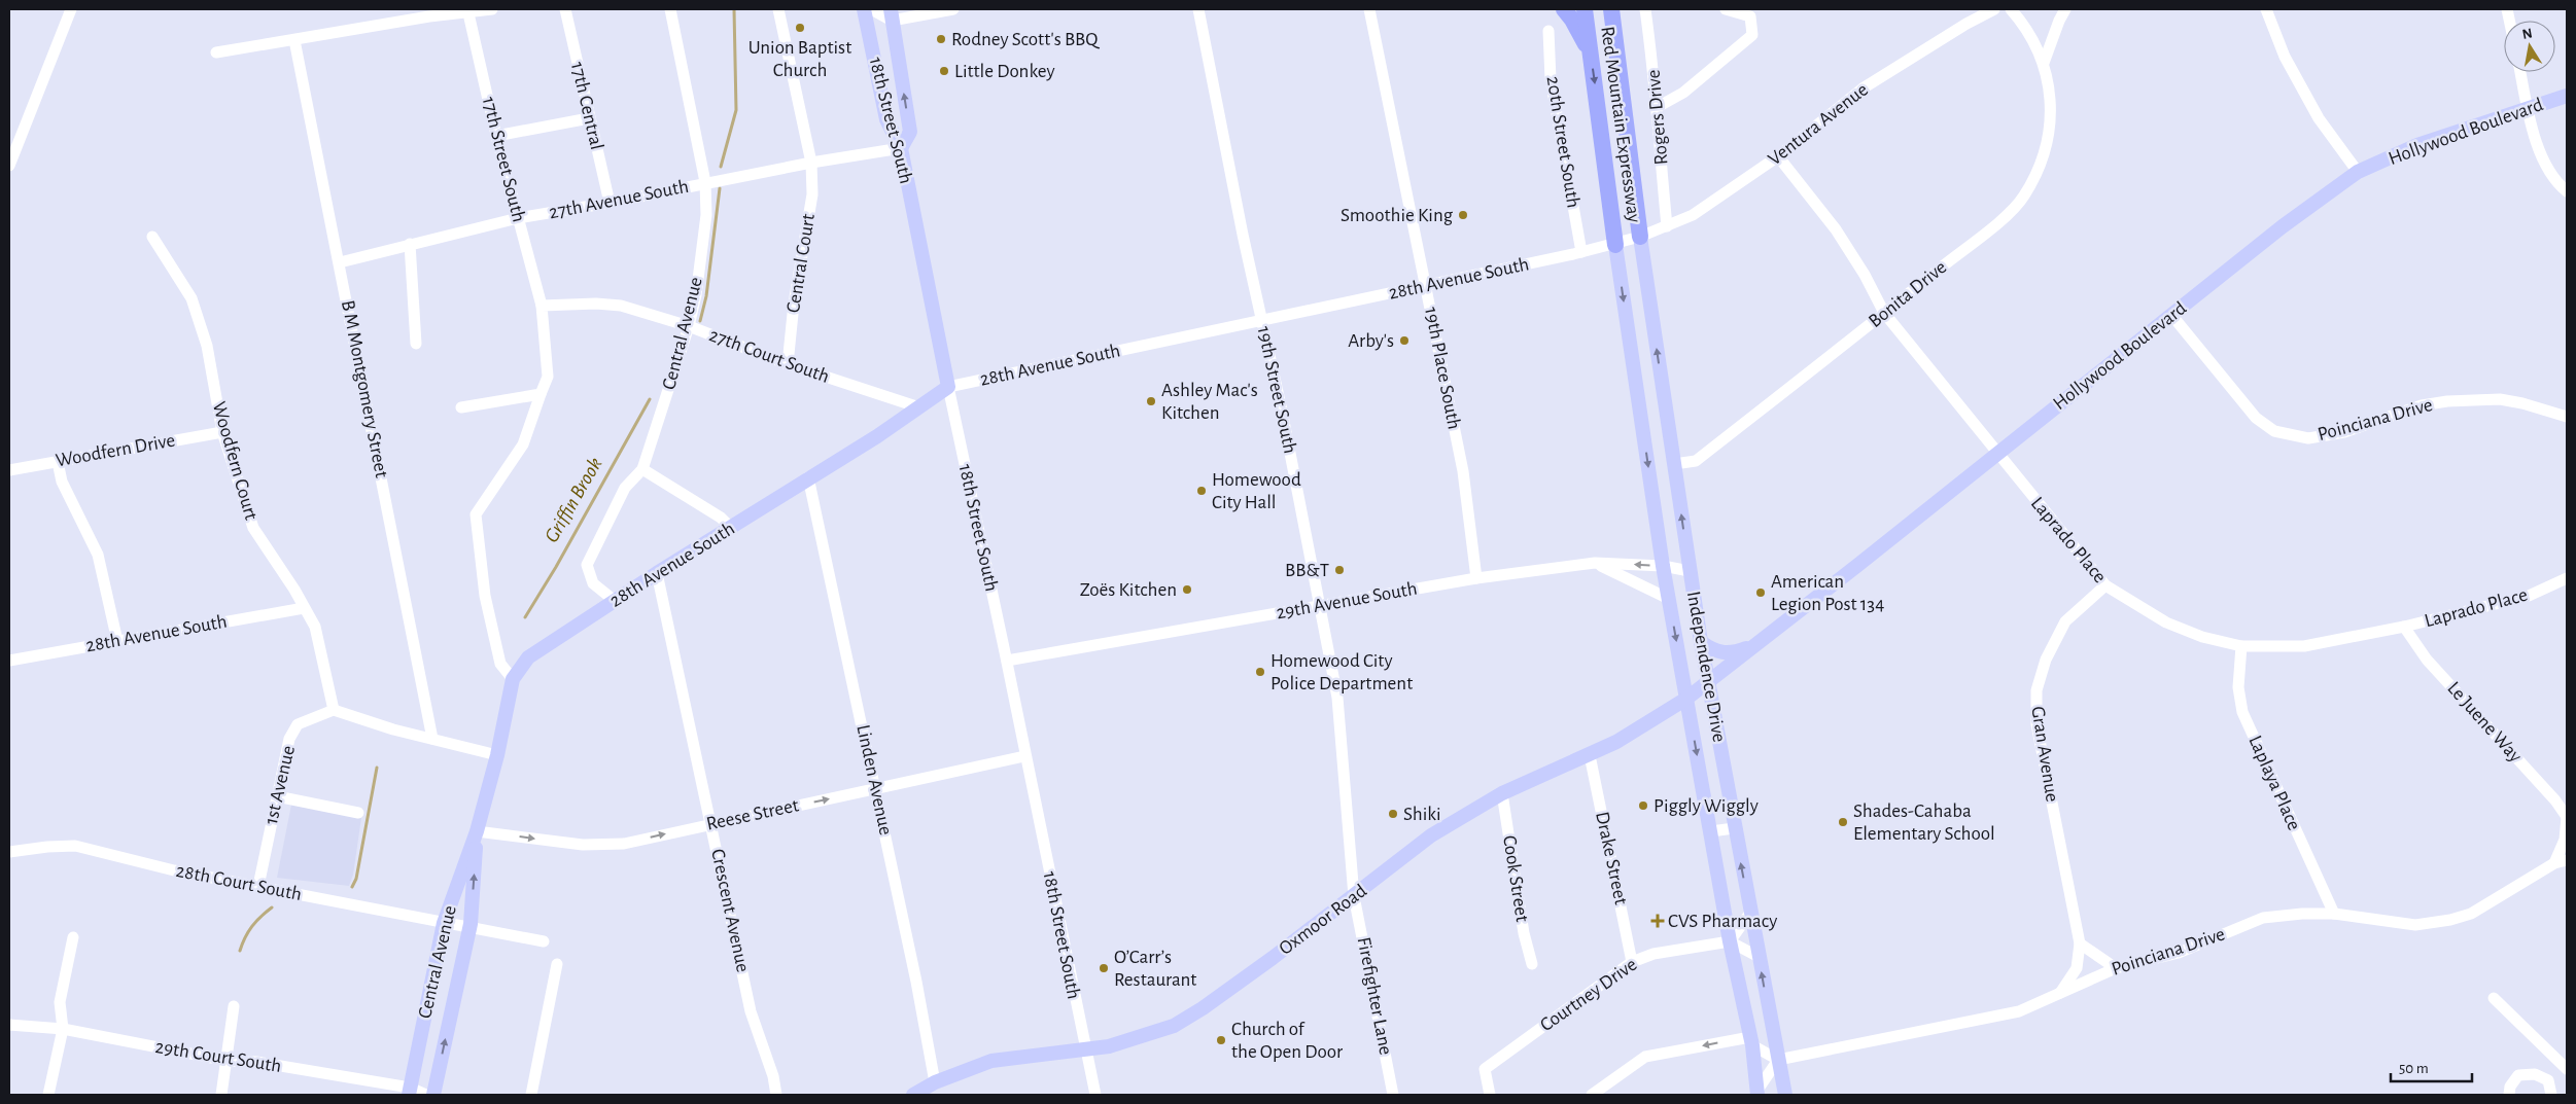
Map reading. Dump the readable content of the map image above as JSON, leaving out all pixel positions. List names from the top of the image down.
{
  "streets": {
    "highway": ["Red Mountain Expressway"],
    "main road": [
      "18th Street South",
      "Hollywood Boulevard",
      "28th Avenue South",
      "Central Avenue",
      "Independence Drive",
      "Oxmoor Road"
    ],
    "street": [
      "17th Central",
      "Rogers Drive",
      "Ventura Avenue",
      "20th Street South",
      "17th Street South",
      "27th Avenue South",
      "Central Court",
      "Bonita Drive",
      "27th Court South",
      "19th Place South",
      "B M Montgomery Street",
      "19th Street South",
      "Poinciana Drive",
      "Woodfern Drive",
      "Woodfern Court",
      "Laprado Place",
      "29th Avenue South",
      "Le Juene Way",
      "Gran Avenue",
      "Linden Avenue",
      "Laplaya Place",
      "1st Avenue",
      "Reese Street",
      "Drake Street",
      "Cook Street",
      "28th Court South",
      "Crescent Avenue",
      "Courtney Drive",
      "Firefighter Lane",
      "29th Court South"
    ]
  },
  "crossings": [
    ["17th Central", "27th Avenue South"],
    ["Rogers Drive", "Ventura Avenue"],
    ["18th Street South", "27th Avenue South"],
    ["18th Street South", "28th Avenue South"],
    ["18th Street South", "29th Avenue South"],
    ["18th Street South", "Reese Street"],
    ["18th Street South", "Oxmoor Road"],
    ["Red Mountain Expressway", "Ventura Avenue"],
    ["Red Mountain Expressway", "28th Avenue South"],
    ["Red Mountain Expressway", "Independence Drive"],
    ["Ventura Avenue", "28th Avenue South"],
    ["Ventura Avenue", "Laprado Place"],
    ["Ventura Avenue", "Independence Drive"],
    ["Hollywood Boulevard", "Poinciana Drive"],
    ["Hollywood Boulevard", "Laprado Place"],
    ["Hollywood Boulevard", "Independence Drive"],
    ["Hollywood Boulevard", "Oxmoor Road"],
    ["20th Street South", "28th Avenue South"],
    ["17th Street South", "27th Avenue South"],
    ["17th Street South", "27th Court South"],
    ["27th Avenue South", "Central Court"],
    ["27th Avenue South", "Central Avenue"],
    ["27th Avenue South", "B M Montgomery Street"],
    ["Central Court", "27th Court South"],
    ["28th Avenue South", "Central Avenue"],
    ["28th Avenue South", "27th Court South"],
    ["28th Avenue South", "19th Place South"],
    ["28th Avenue South", "19th Street South"],
    ["28th Avenue South", "Woodfern Court"],
    ["28th Avenue South", "Independence Drive"],
    ["28th Avenue South", "Linden Avenue"],
    ["28th Avenue South", "Crescent Avenue"],
    ["Bonita Drive", "Laprado Place"],
    ["Bonita Drive", "Independence Drive"],
    ["Central Avenue", "27th Court South"],
    ["Central Avenue", "Reese Street"],
    ["Central Avenue", "28th Court South"],
    ["Central Avenue", "29th Court South"],
    ["19th Place South", "29th Avenue South"],
    ["19th Street South", "29th Avenue South"],
    ["19th Street South", "Oxmoor Road"],
    ["19th Street South", "Firefighter Lane"],
    ["Poinciana Drive", "Independence Drive"],
    ["Poinciana Drive", "Gran Avenue"],
    ["Poinciana Drive", "Laplaya Place"],
    ["Woodfern Drive", "Woodfern Court"],
    ["Woodfern Court", "1st Avenue"],
    ["Laprado Place", "Le Juene Way"],
    ["Laprado Place", "Gran Avenue"],
    ["Laprado Place", "Laplaya Place"],
    ["29th Avenue South", "Independence Drive"],
    ["Independence Drive", "Oxmoor Road"],
    ["Independence Drive", "Courtney Drive"],
    ["Linden Avenue", "Reese Street"],
    ["Linden Avenue", "Oxmoor Road"],
    ["1st Avenue", "28th Court South"],
    ["Reese Street", "Crescent Avenue"],
    ["Drake Street", "Oxmoor Road"],
    ["Drake Street", "Courtney Drive"],
    ["Cook Street", "Oxmoor Road"],
    ["Oxmoor Road", "Firefighter Lane"]
  ],
  "one_way": ["Reese Street"],
  "water": ["Griffin Brook"],
  "places": {
    "other": [
      "Union Baptist Church",
      "Rodney Scott's BBQ",
      "Little Donkey",
      "Smoothie King",
      "Arby's",
      "Ashley Mac's Kitchen",
      "Homewood City Hall",
      "BB&T",
      "Zoës Kitchen",
      "American Legion Post 134",
      "Homewood City Police Department",
      "Piggly Wiggly",
      "Shiki",
      "Shades-Cahaba Elementary School",
      "O’Carr’s Restaurant",
      "Church of the Open Door"
    ],
    "health": ["CVS Pharmacy"]
  },
  "scale_bar": "50 m",
  "north": "top"
}
